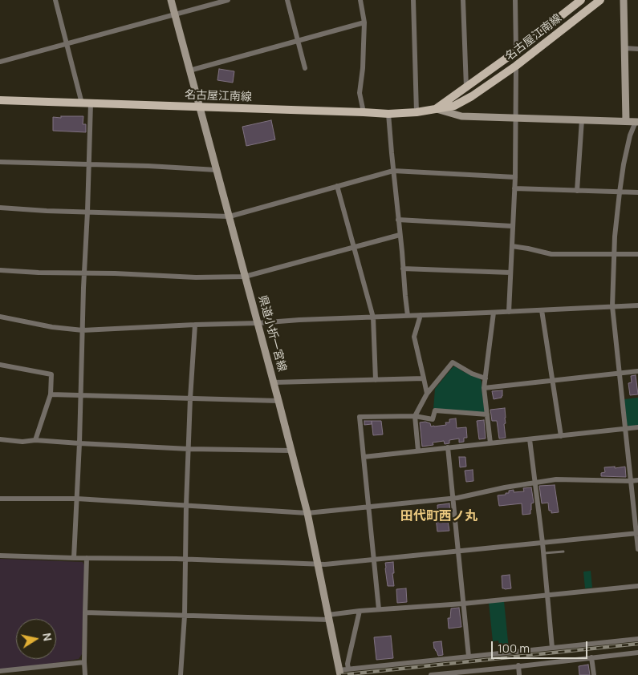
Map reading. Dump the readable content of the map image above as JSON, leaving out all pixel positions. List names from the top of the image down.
{
  "streets": {
    "main road": ["名古屋江南線", "県道小折一宮線"]
  },
  "crossings": [
    ["名古屋江南線", "県道小折一宮線"]
  ],
  "districts": ["田代町西ノ丸"],
  "scale_bar": "100 m",
  "north": "right"
}
